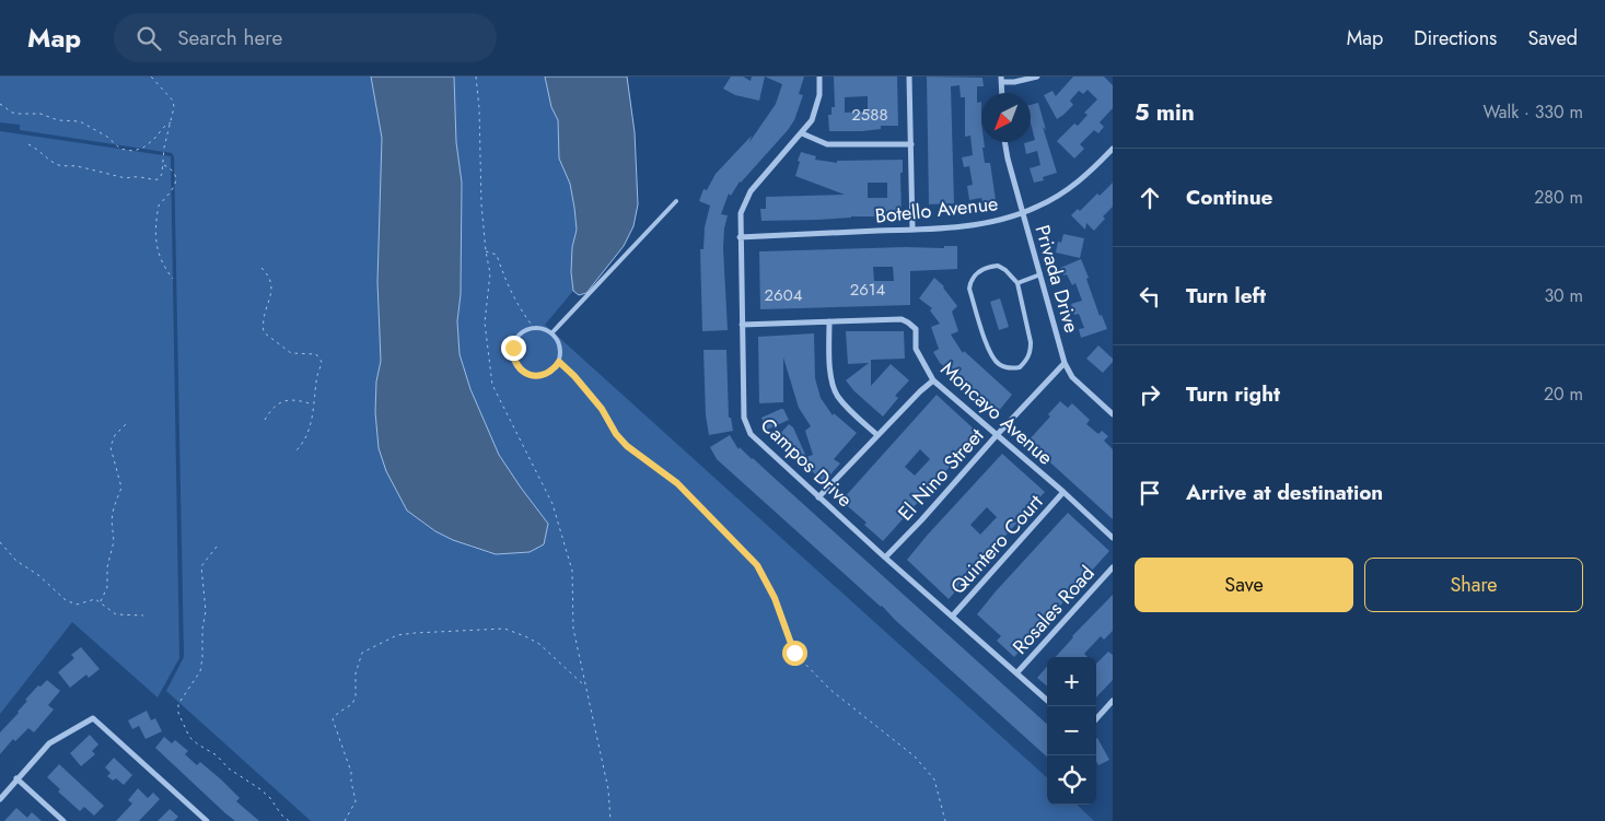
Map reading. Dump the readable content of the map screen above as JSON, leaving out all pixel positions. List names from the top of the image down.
{
  "streets": {
    "street": [
      "Botello Avenue",
      "Privada Drive",
      "Moncayo Avenue",
      "Campos Drive",
      "El Nino Street",
      "Quintero Court",
      "Rosales Road"
    ]
  },
  "crossings": [
    ["Botello Avenue", "Privada Drive"],
    ["Botello Avenue", "Campos Drive"],
    ["Privada Drive", "El Nino Street"],
    ["Moncayo Avenue", "Campos Drive"],
    ["Moncayo Avenue", "El Nino Street"],
    ["Moncayo Avenue", "Quintero Court"],
    ["Campos Drive", "El Nino Street"],
    ["Campos Drive", "Quintero Court"],
    ["Campos Drive", "Rosales Road"]
  ],
  "house_numbers": ["2588", "2614", "2604"],
  "north": "bottom left",
  "page": {
    "header": "Map",
    "search": "Search here",
    "nav": ["Map", "Directions", "Saved"],
    "heading": ["5 min", "Walk · 330 m"],
    "list": [
      ["Continue", "280 m"],
      ["Turn left", "30 m"],
      ["Turn right", "20 m"],
      "Arrive at destination"
    ],
    "buttons": ["Save", "Share"],
    "map_buttons": ["+", "−"]
  }
}
